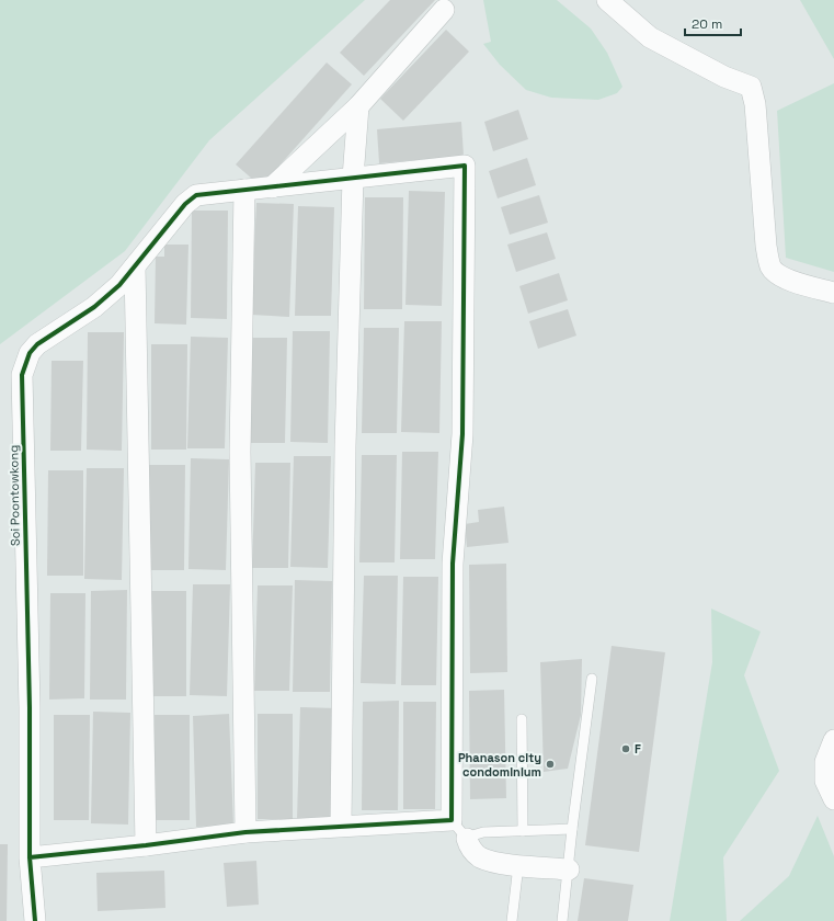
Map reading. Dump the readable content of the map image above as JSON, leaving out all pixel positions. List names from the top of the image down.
{
  "streets": {
    "street": ["Soi Poontowkong"]
  },
  "places": ["F", "Phanason city condominium"],
  "scale_bar": "20 m"
}
